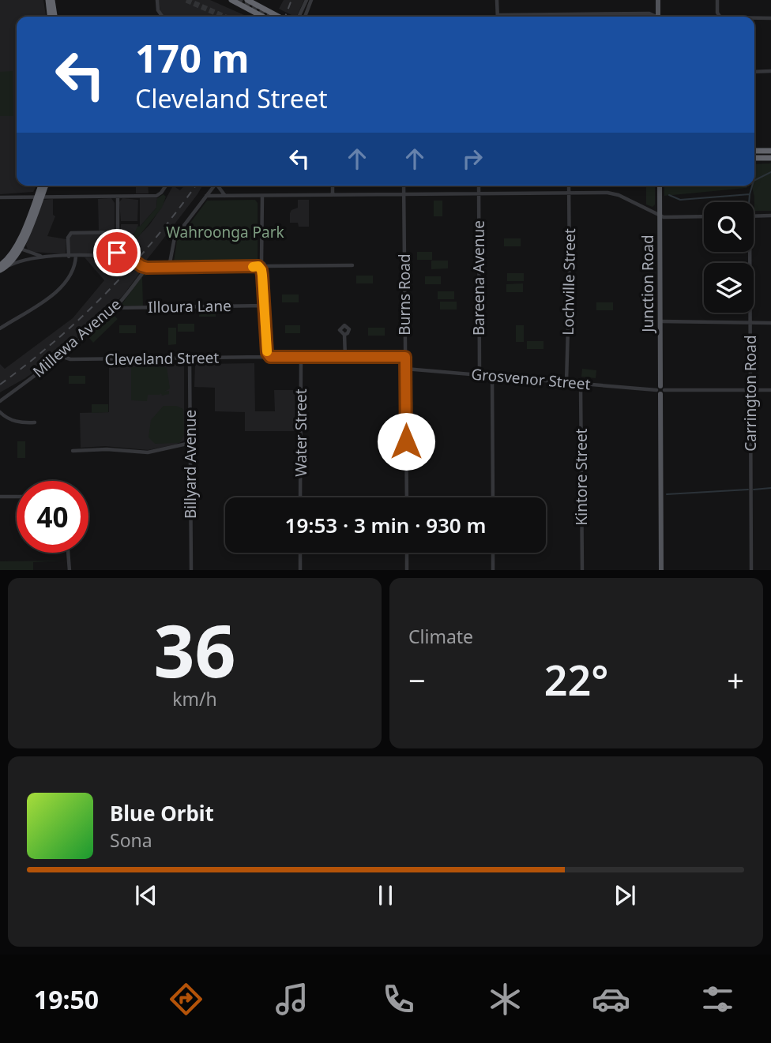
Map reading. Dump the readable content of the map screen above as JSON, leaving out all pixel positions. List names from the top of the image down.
{
  "streets": {
    "main road": ["Junction Road"],
    "street": [
      "Bareena Avenue",
      "Lochville Street",
      "Burns Road",
      "Illoura Lane",
      "Millewa Avenue",
      "Cleveland Street",
      "Grosvenor Street",
      "Carrington Road",
      "Water Street",
      "Billyard Avenue",
      "Kintore Street"
    ]
  },
  "crossings": [
    ["Bareena Avenue", "Grosvenor Street"],
    ["Lochville Street", "Grosvenor Street"],
    ["Junction Road", "Grosvenor Street"],
    ["Burns Road", "Cleveland Street"],
    ["Burns Road", "Grosvenor Street"],
    ["Illoura Lane", "Millewa Avenue"],
    ["Millewa Avenue", "Cleveland Street"],
    ["Cleveland Street", "Water Street"],
    ["Cleveland Street", "Billyard Avenue"],
    ["Grosvenor Street", "Carrington Road"],
    ["Grosvenor Street", "Kintore Street"]
  ],
  "parks": ["Wahroonga Park"],
  "page": {
    "turn": ["170 m", "Cleveland Street"],
    "limit": "40",
    "trip": "19:53 · 3 min · 930 m",
    "tile": [
      ["36", "km/h"],
      "Climate"
    ],
    "heat": ["−", "22°", "+"],
    "song": ["Blue Orbit", "Sona"],
    "tabs": "19:50"
  }
}
